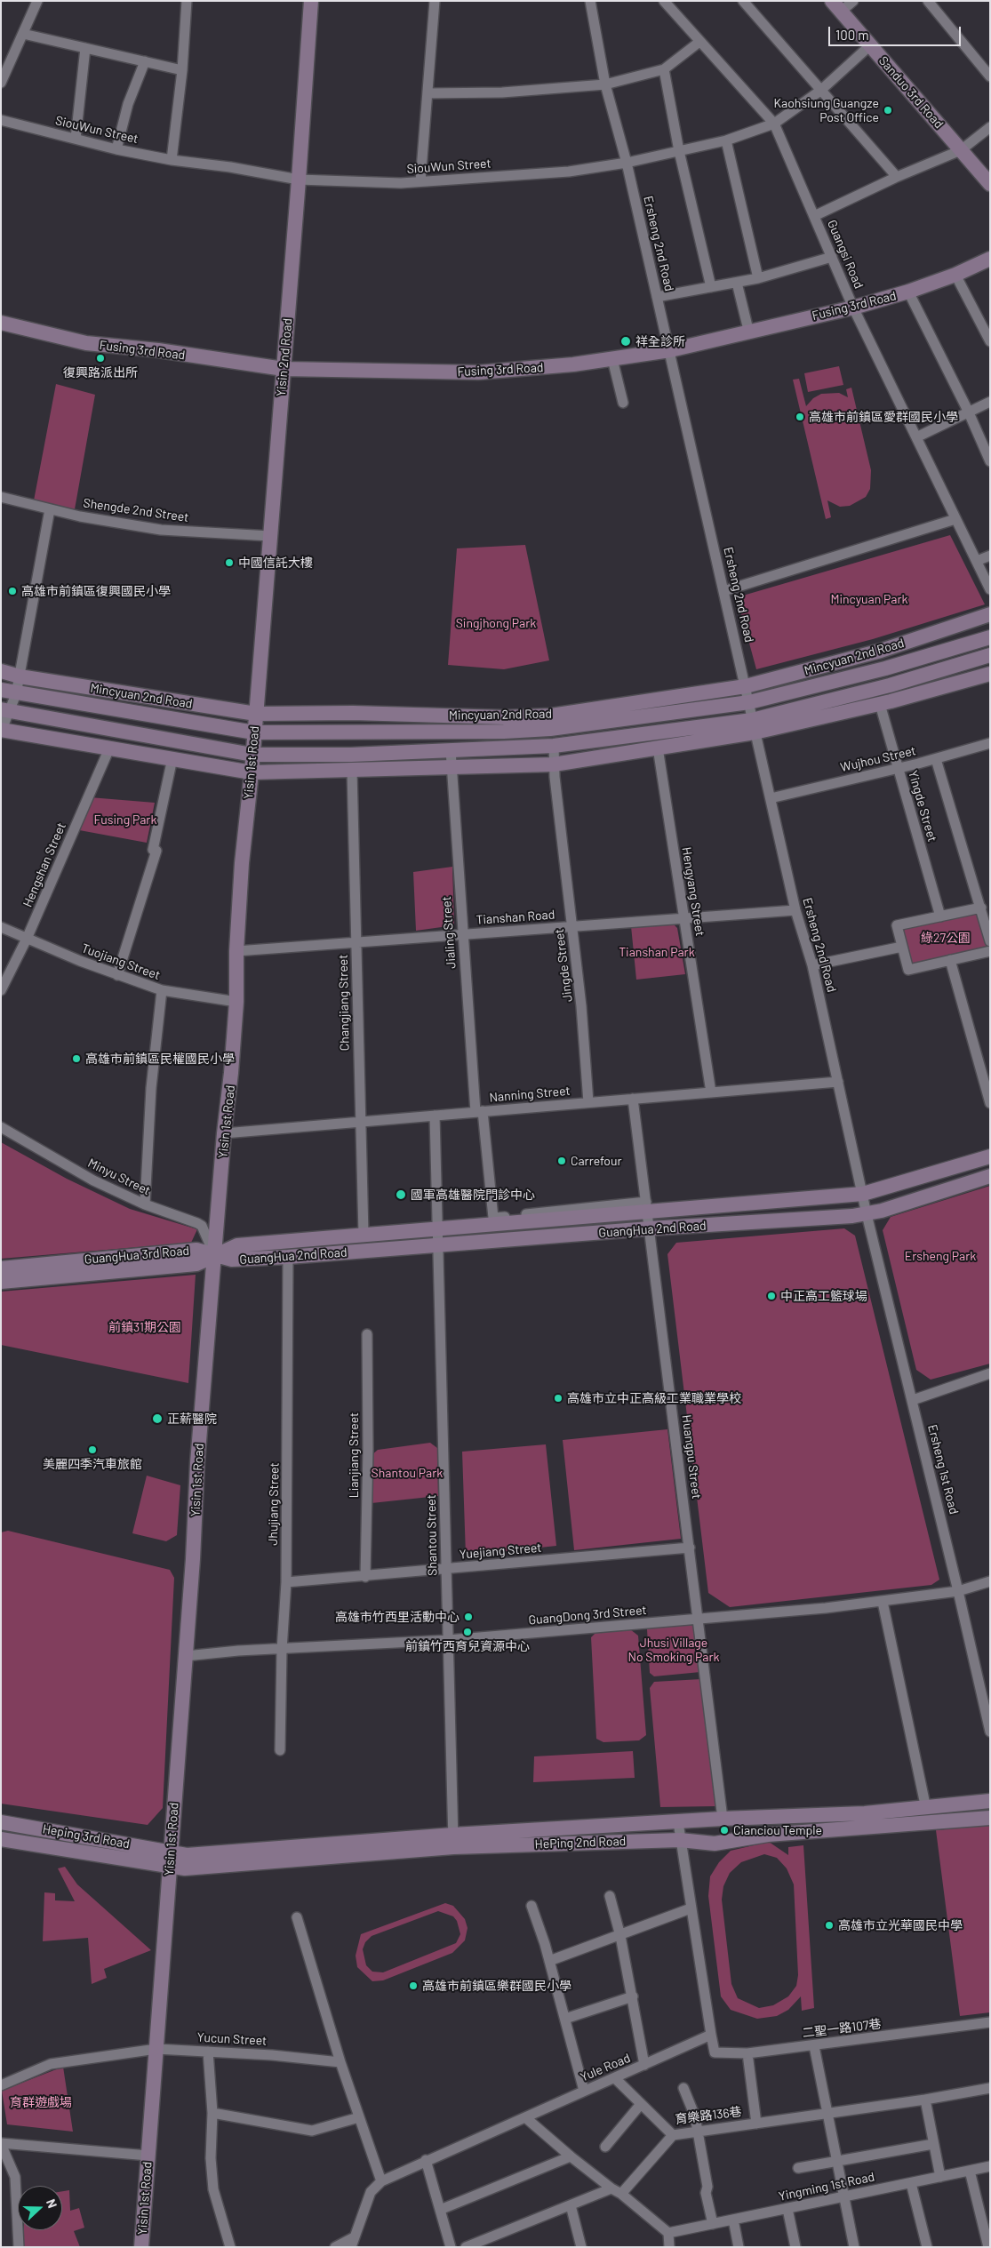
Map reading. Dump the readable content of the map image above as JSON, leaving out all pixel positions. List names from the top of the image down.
{
  "streets": {
    "street": [
      "Sanduo 3rd Road",
      "SiouWun Street",
      "Ersheng 2nd Road",
      "Guangsi Road",
      "Fusing 3rd Road",
      "Yisin 2nd Road",
      "Shengde 2nd Street",
      "Mincyuan 2nd Road",
      "Wujhou Street",
      "Yisin 1st Road",
      "Yingde Street",
      "Hengshan Street",
      "Hengyang Street",
      "Tianshan Road",
      "Jialing Street",
      "Tuojiang Street",
      "Jingde Street",
      "Changjiang Street",
      "Nanning Street",
      "Minyu Street",
      "GuangHua 2nd Road",
      "GuangHua 3rd Road",
      "Lianjiang Street",
      "Huangpu Street",
      "Ersheng 1st Road",
      "Jhujiang Street",
      "Shantou Street",
      "Yuejiang Street",
      "GuangDong 3rd Street",
      "Heping 3rd Road",
      "HePing 2nd Road",
      "二聖一路107巷",
      "Yucun Street",
      "Yule Road",
      "育樂路136巷",
      "Yingming 1st Road"
    ]
  },
  "crossings": [
    ["Sanduo 3rd Road", "SiouWun Street"],
    ["SiouWun Street", "Ersheng 2nd Road"],
    ["SiouWun Street", "Guangsi Road"],
    ["SiouWun Street", "Yisin 2nd Road"],
    ["Ersheng 2nd Road", "Fusing 3rd Road"],
    ["Ersheng 2nd Road", "Mincyuan 2nd Road"],
    ["Ersheng 2nd Road", "Wujhou Street"],
    ["Ersheng 2nd Road", "Tianshan Road"],
    ["Ersheng 2nd Road", "Nanning Street"],
    ["Ersheng 2nd Road", "GuangHua 2nd Road"],
    ["Ersheng 2nd Road", "Ersheng 1st Road"],
    ["Guangsi Road", "Fusing 3rd Road"],
    ["Fusing 3rd Road", "Yisin 2nd Road"],
    ["Yisin 2nd Road", "Shengde 2nd Street"],
    ["Yisin 2nd Road", "Mincyuan 2nd Road"],
    ["Yisin 2nd Road", "Yisin 1st Road"],
    ["Mincyuan 2nd Road", "Yisin 1st Road"],
    ["Wujhou Street", "Yingde Street"],
    ["Yisin 1st Road", "Tianshan Road"],
    ["Yisin 1st Road", "Tuojiang Street"],
    ["Yisin 1st Road", "Nanning Street"],
    ["Yisin 1st Road", "Minyu Street"],
    ["Yisin 1st Road", "GuangHua 2nd Road"],
    ["Yisin 1st Road", "GuangHua 3rd Road"],
    ["Yisin 1st Road", "GuangDong 3rd Street"],
    ["Yisin 1st Road", "Heping 3rd Road"],
    ["Yisin 1st Road", "HePing 2nd Road"],
    ["Yisin 1st Road", "Yucun Street"],
    ["Hengshan Street", "Tuojiang Street"],
    ["Hengyang Street", "Tianshan Road"],
    ["Hengyang Street", "Nanning Street"],
    ["Tianshan Road", "Jialing Street"],
    ["Tianshan Road", "Jingde Street"],
    ["Tianshan Road", "Changjiang Street"],
    ["Jialing Street", "Nanning Street"],
    ["Jingde Street", "Nanning Street"],
    ["Changjiang Street", "Nanning Street"],
    ["Changjiang Street", "GuangHua 2nd Road"],
    ["Nanning Street", "Huangpu Street"],
    ["Nanning Street", "Shantou Street"],
    ["Minyu Street", "GuangHua 2nd Road"],
    ["Minyu Street", "GuangHua 3rd Road"],
    ["GuangHua 2nd Road", "GuangHua 3rd Road"],
    ["GuangHua 2nd Road", "Huangpu Street"],
    ["GuangHua 2nd Road", "Ersheng 1st Road"],
    ["GuangHua 2nd Road", "Jhujiang Street"],
    ["GuangHua 2nd Road", "Shantou Street"],
    ["Lianjiang Street", "Yuejiang Street"],
    ["Huangpu Street", "Yuejiang Street"],
    ["Huangpu Street", "GuangDong 3rd Street"],
    ["Huangpu Street", "HePing 2nd Road"],
    ["Ersheng 1st Road", "GuangDong 3rd Street"],
    ["Jhujiang Street", "Yuejiang Street"],
    ["Jhujiang Street", "GuangDong 3rd Street"],
    ["Shantou Street", "Yuejiang Street"],
    ["Shantou Street", "GuangDong 3rd Street"],
    ["Shantou Street", "HePing 2nd Road"],
    ["Heping 3rd Road", "HePing 2nd Road"],
    ["二聖一路107巷", "Yule Road"],
    ["Yule Road", "育樂路136巷"]
  ],
  "parks": [
    "Mincyuan Park",
    "Singjhong Park",
    "Fusing Park",
    "綠27公園",
    "Tianshan Park",
    "Ersheng Park",
    "前鎮31期公園",
    "Shantou Park",
    "Jhusi Village No Smoking Park",
    "育群遊戲場"
  ],
  "places": [
    "Kaohsiung Guangze Post Office",
    "祥全診所",
    "復興路派出所",
    "高雄市前鎮區愛群國民小學",
    "中國信託大樓",
    "高雄市前鎮區復興國民小學",
    "高雄市前鎮區民權國民小學",
    "Carrefour",
    "國軍高雄醫院門診中心",
    "中正高工籃球場",
    "高雄市立中正高級工業職業學校",
    "正薪醫院",
    "美麗四季汽車旅館",
    "高雄市竹西里活動中心",
    "前鎮竹西育兒資源中心",
    "Cianciou Temple",
    "高雄市立光華國民中學",
    "高雄市前鎮區樂群國民小學"
  ],
  "scale_bar": "100 m",
  "north": "right"
}
